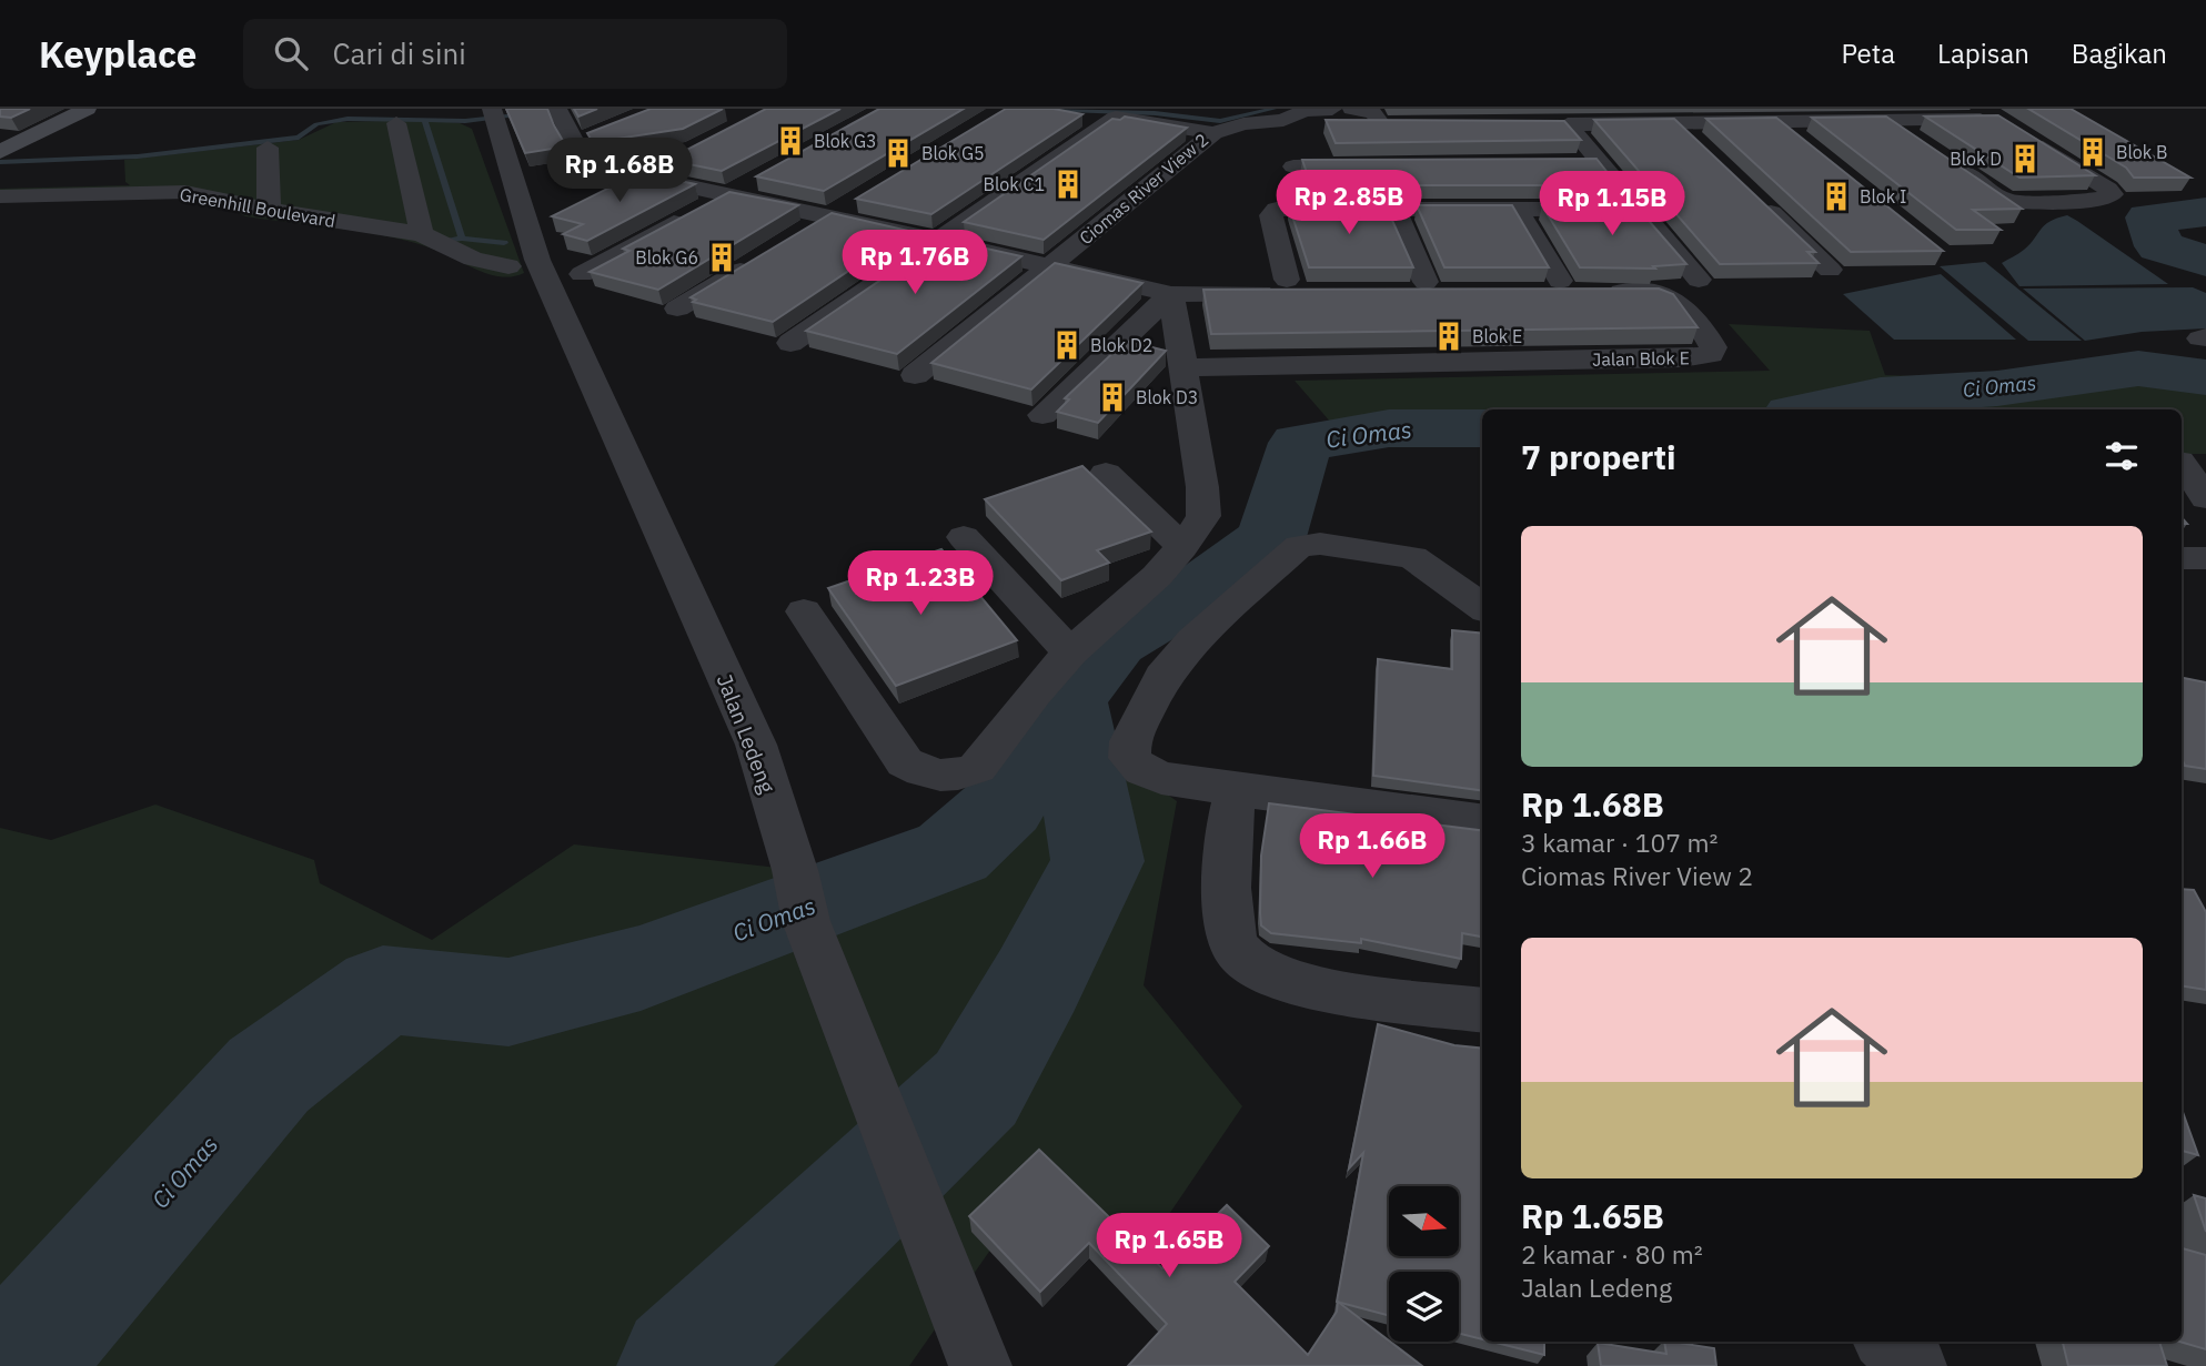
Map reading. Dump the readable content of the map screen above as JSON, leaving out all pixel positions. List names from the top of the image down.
{
  "streets": {
    "street": [
      "Ciomas River View 2",
      "Greenhill Boulevard",
      "Jalan Blok E",
      "Jalan Ledeng"
    ]
  },
  "water": ["Ci Omas"],
  "places": {
    "building": [
      "Blok G3",
      "Blok B",
      "Blok G5",
      "Blok D",
      "Blok C1",
      "Blok I",
      "Blok G6",
      "Blok E",
      "Blok D2",
      "Blok D3"
    ]
  },
  "north": "right",
  "page": {
    "header": "Keyplace",
    "search": "Cari di sini",
    "nav": ["Peta", "Lapisan", "Bagikan"],
    "price": [
      "Rp 1.68B",
      "Rp 2.85B",
      "Rp 1.15B",
      "Rp 1.76B",
      "Rp 1.23B",
      "Rp 1.66B",
      "Rp 1.65B"
    ],
    "heading": "7 properti",
    "list": [
      {
        "name": "Rp 1.68B",
        "note": "3 kamar · 107 m² · Ciomas River View 2"
      },
      {
        "name": "Rp 1.65B",
        "note": "2 kamar · 80 m² · Jalan Ledeng"
      }
    ]
  }
}
